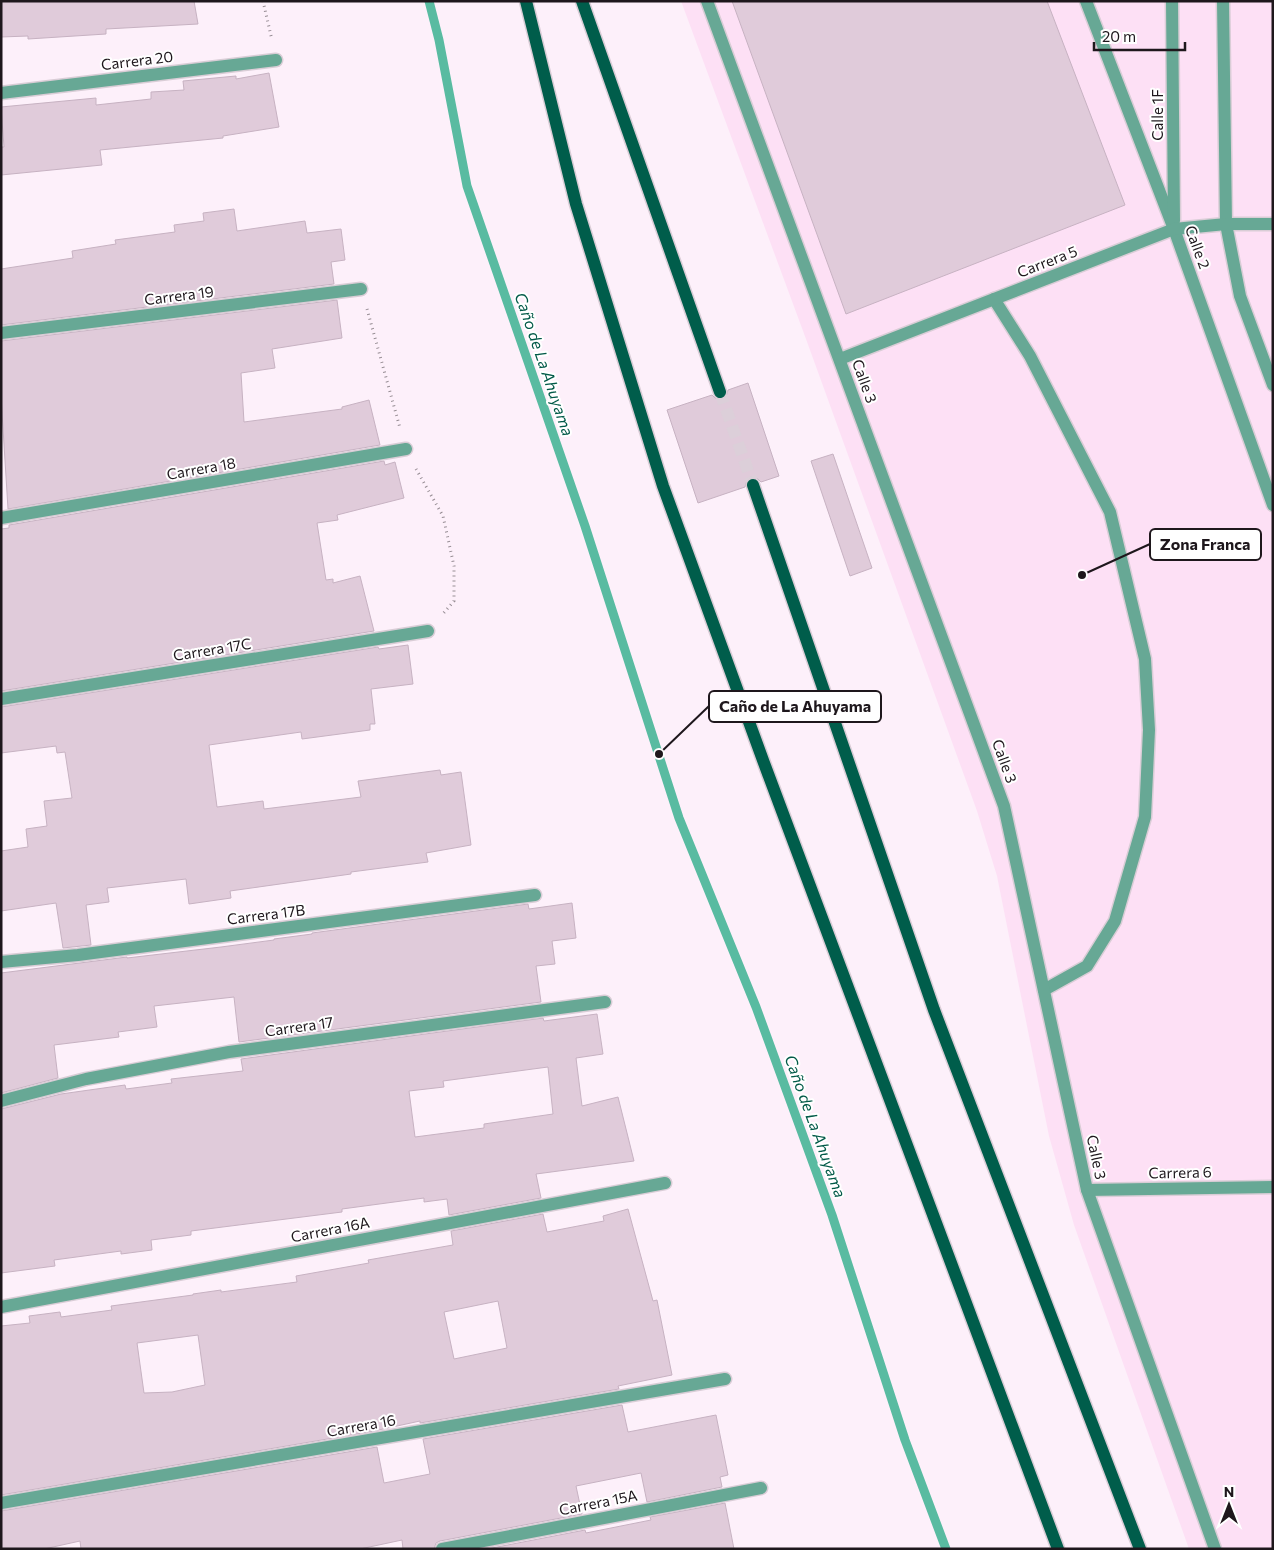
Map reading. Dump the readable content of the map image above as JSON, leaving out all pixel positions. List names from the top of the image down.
{
  "streets": {
    "street": [
      "Carrera 20",
      "Calle 1F",
      "Calle 2",
      "Carrera 5",
      "Carrera 19",
      "Calle 3",
      "Carrera 18",
      "Carrera 17C",
      "Carrera 17B",
      "Carrera 17",
      "Carrera 6",
      "Carrera 16A",
      "Carrera 16",
      "Carrera 15A"
    ]
  },
  "crossings": [
    ["Calle 1F", "Calle 2"],
    ["Calle 1F", "Carrera 5"],
    ["Calle 2", "Carrera 5"],
    ["Carrera 5", "Calle 3"],
    ["Calle 3", "Carrera 6"]
  ],
  "water": ["Caño de La Ahuyama"],
  "places": ["Zona Franca", "Caño de La Ahuyama"],
  "scale_bar": "20 m",
  "north": "top"
}
